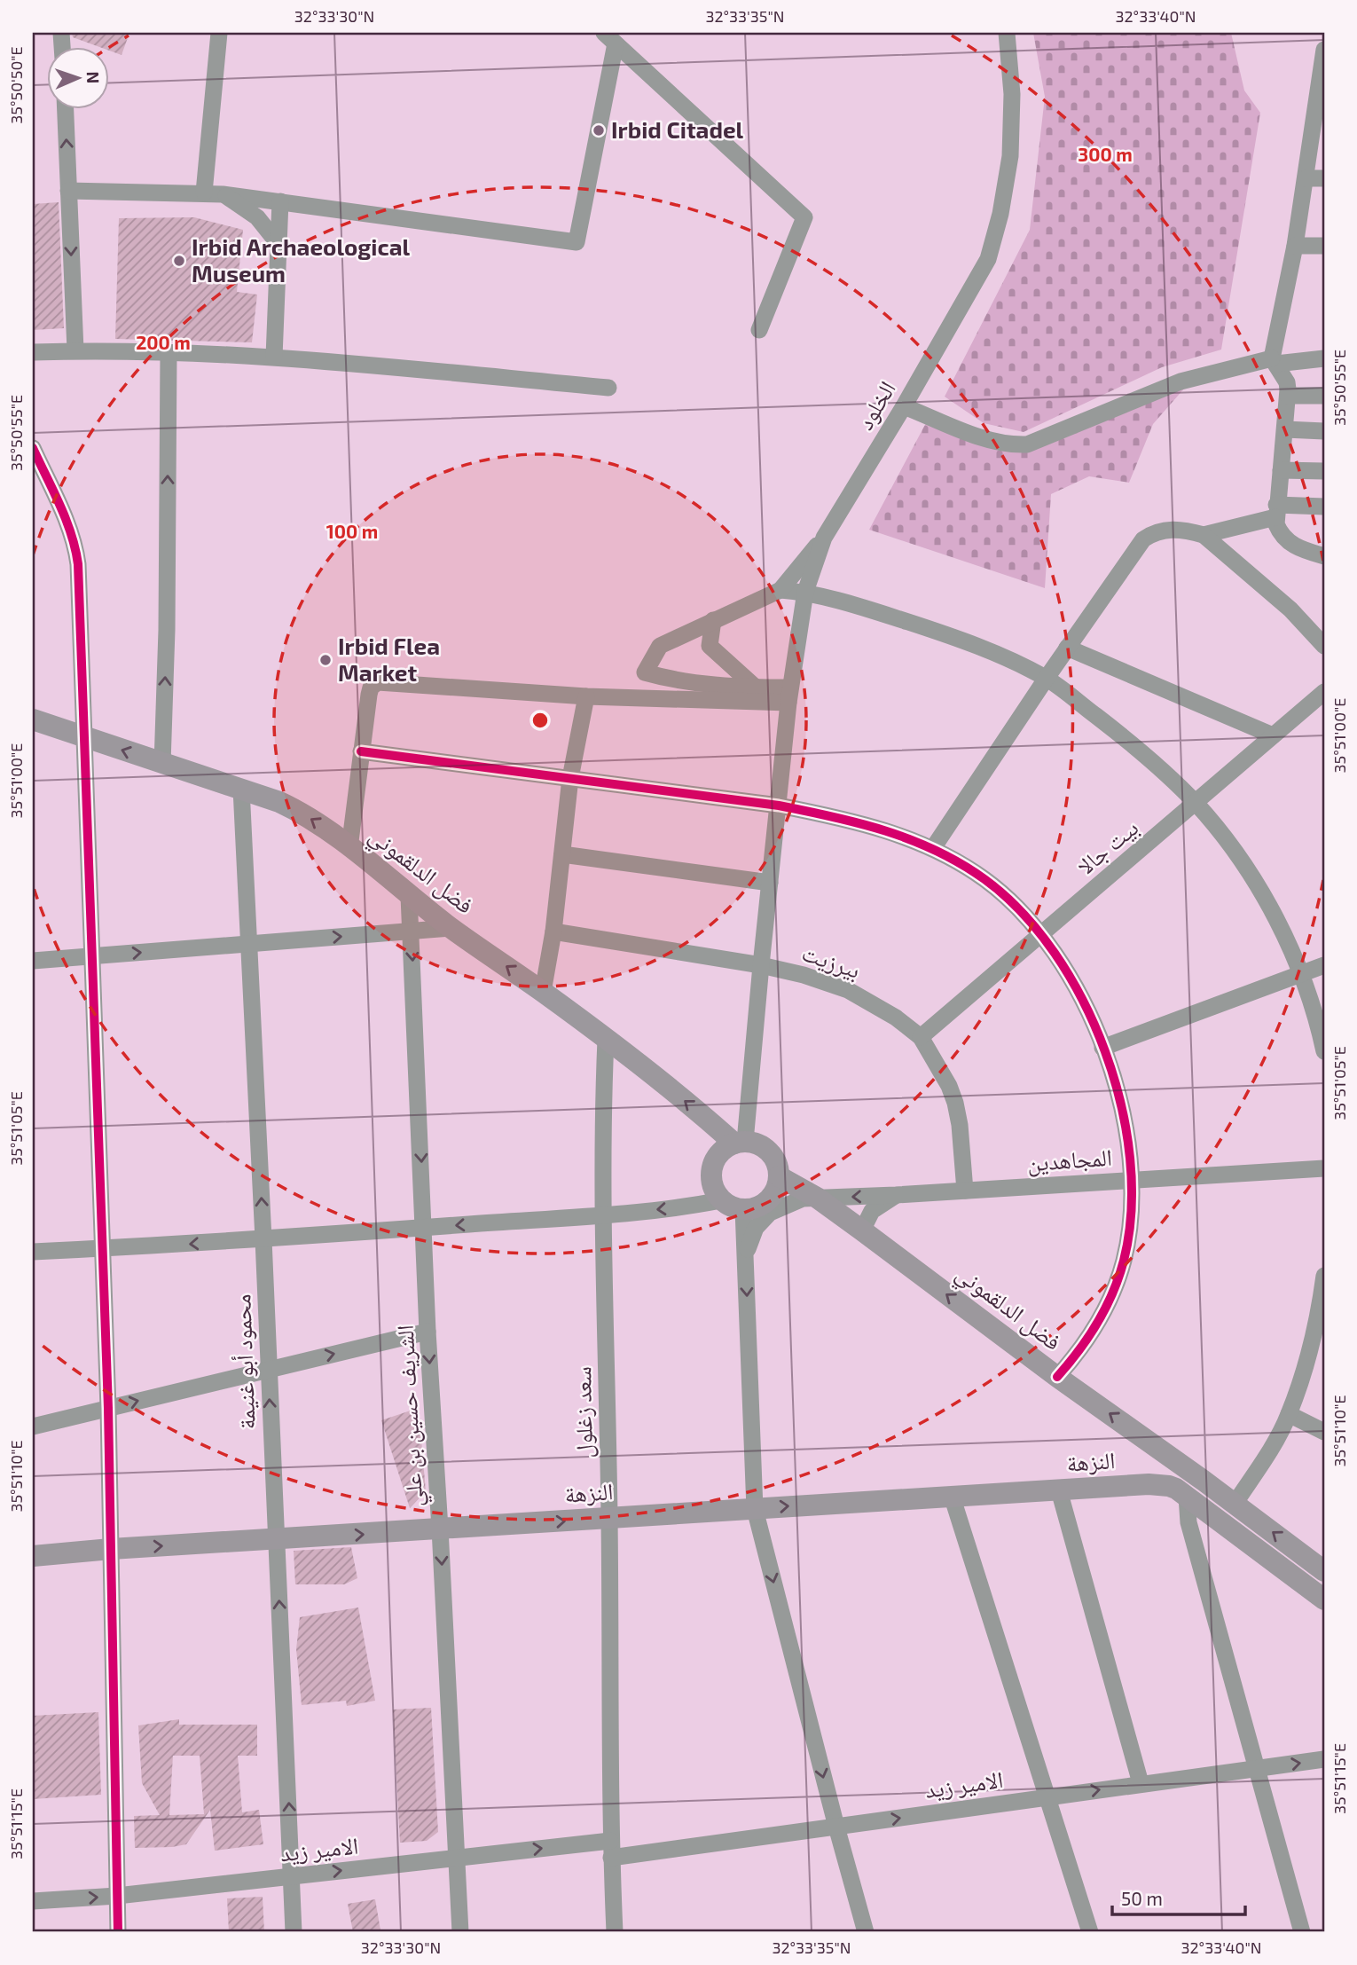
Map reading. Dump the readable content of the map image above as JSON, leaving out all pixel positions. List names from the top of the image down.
{
  "streets": {
    "main road": ["فضل الدلقموني", "النزهة"],
    "street": [
      "الخلود",
      "بيت جالا",
      "بيرزيت",
      "المجاهدين",
      "محمود أبو غنيمة",
      "سعد زغلول",
      "الشريف حسين بن علي",
      "الامير زيد"
    ]
  },
  "crossings": [
    ["الخلود", "فضل الدلقموني"],
    ["الخلود", "بيرزيت"],
    ["بيت جالا", "بيرزيت"],
    ["فضل الدلقموني", "المجاهدين"],
    ["فضل الدلقموني", "محمود أبو غنيمة"],
    ["فضل الدلقموني", "سعد زغلول"],
    ["فضل الدلقموني", "الشريف حسين بن علي"],
    ["بيرزيت", "المجاهدين"],
    ["محمود أبو غنيمة", "النزهة"],
    ["محمود أبو غنيمة", "الامير زيد"],
    ["سعد زغلول", "النزهة"],
    ["سعد زغلول", "الامير زيد"],
    ["الشريف حسين بن علي", "النزهة"],
    ["الشريف حسين بن علي", "الامير زيد"]
  ],
  "one_way": [
    "فضل الدلقموني",
    "محمود أبو غنيمة",
    "الشريف حسين بن علي",
    "النزهة",
    "الامير زيد"
  ],
  "places": ["Irbid Citadel", "Irbid Archaeological Museum", "Irbid Flea Market"],
  "scale_bar": "50 m",
  "north": "right",
  "coordinates": [
    "32°33'30\"N",
    "32°33'35\"N",
    "32°33'40\"N",
    "35°50'50\"E",
    "35°50'55\"E",
    "35°51'00\"E",
    "35°51'05\"E",
    "35°51'10\"E",
    "35°51'15\"E"
  ],
  "rings": ["300 m", "200 m", "100 m"]
}
